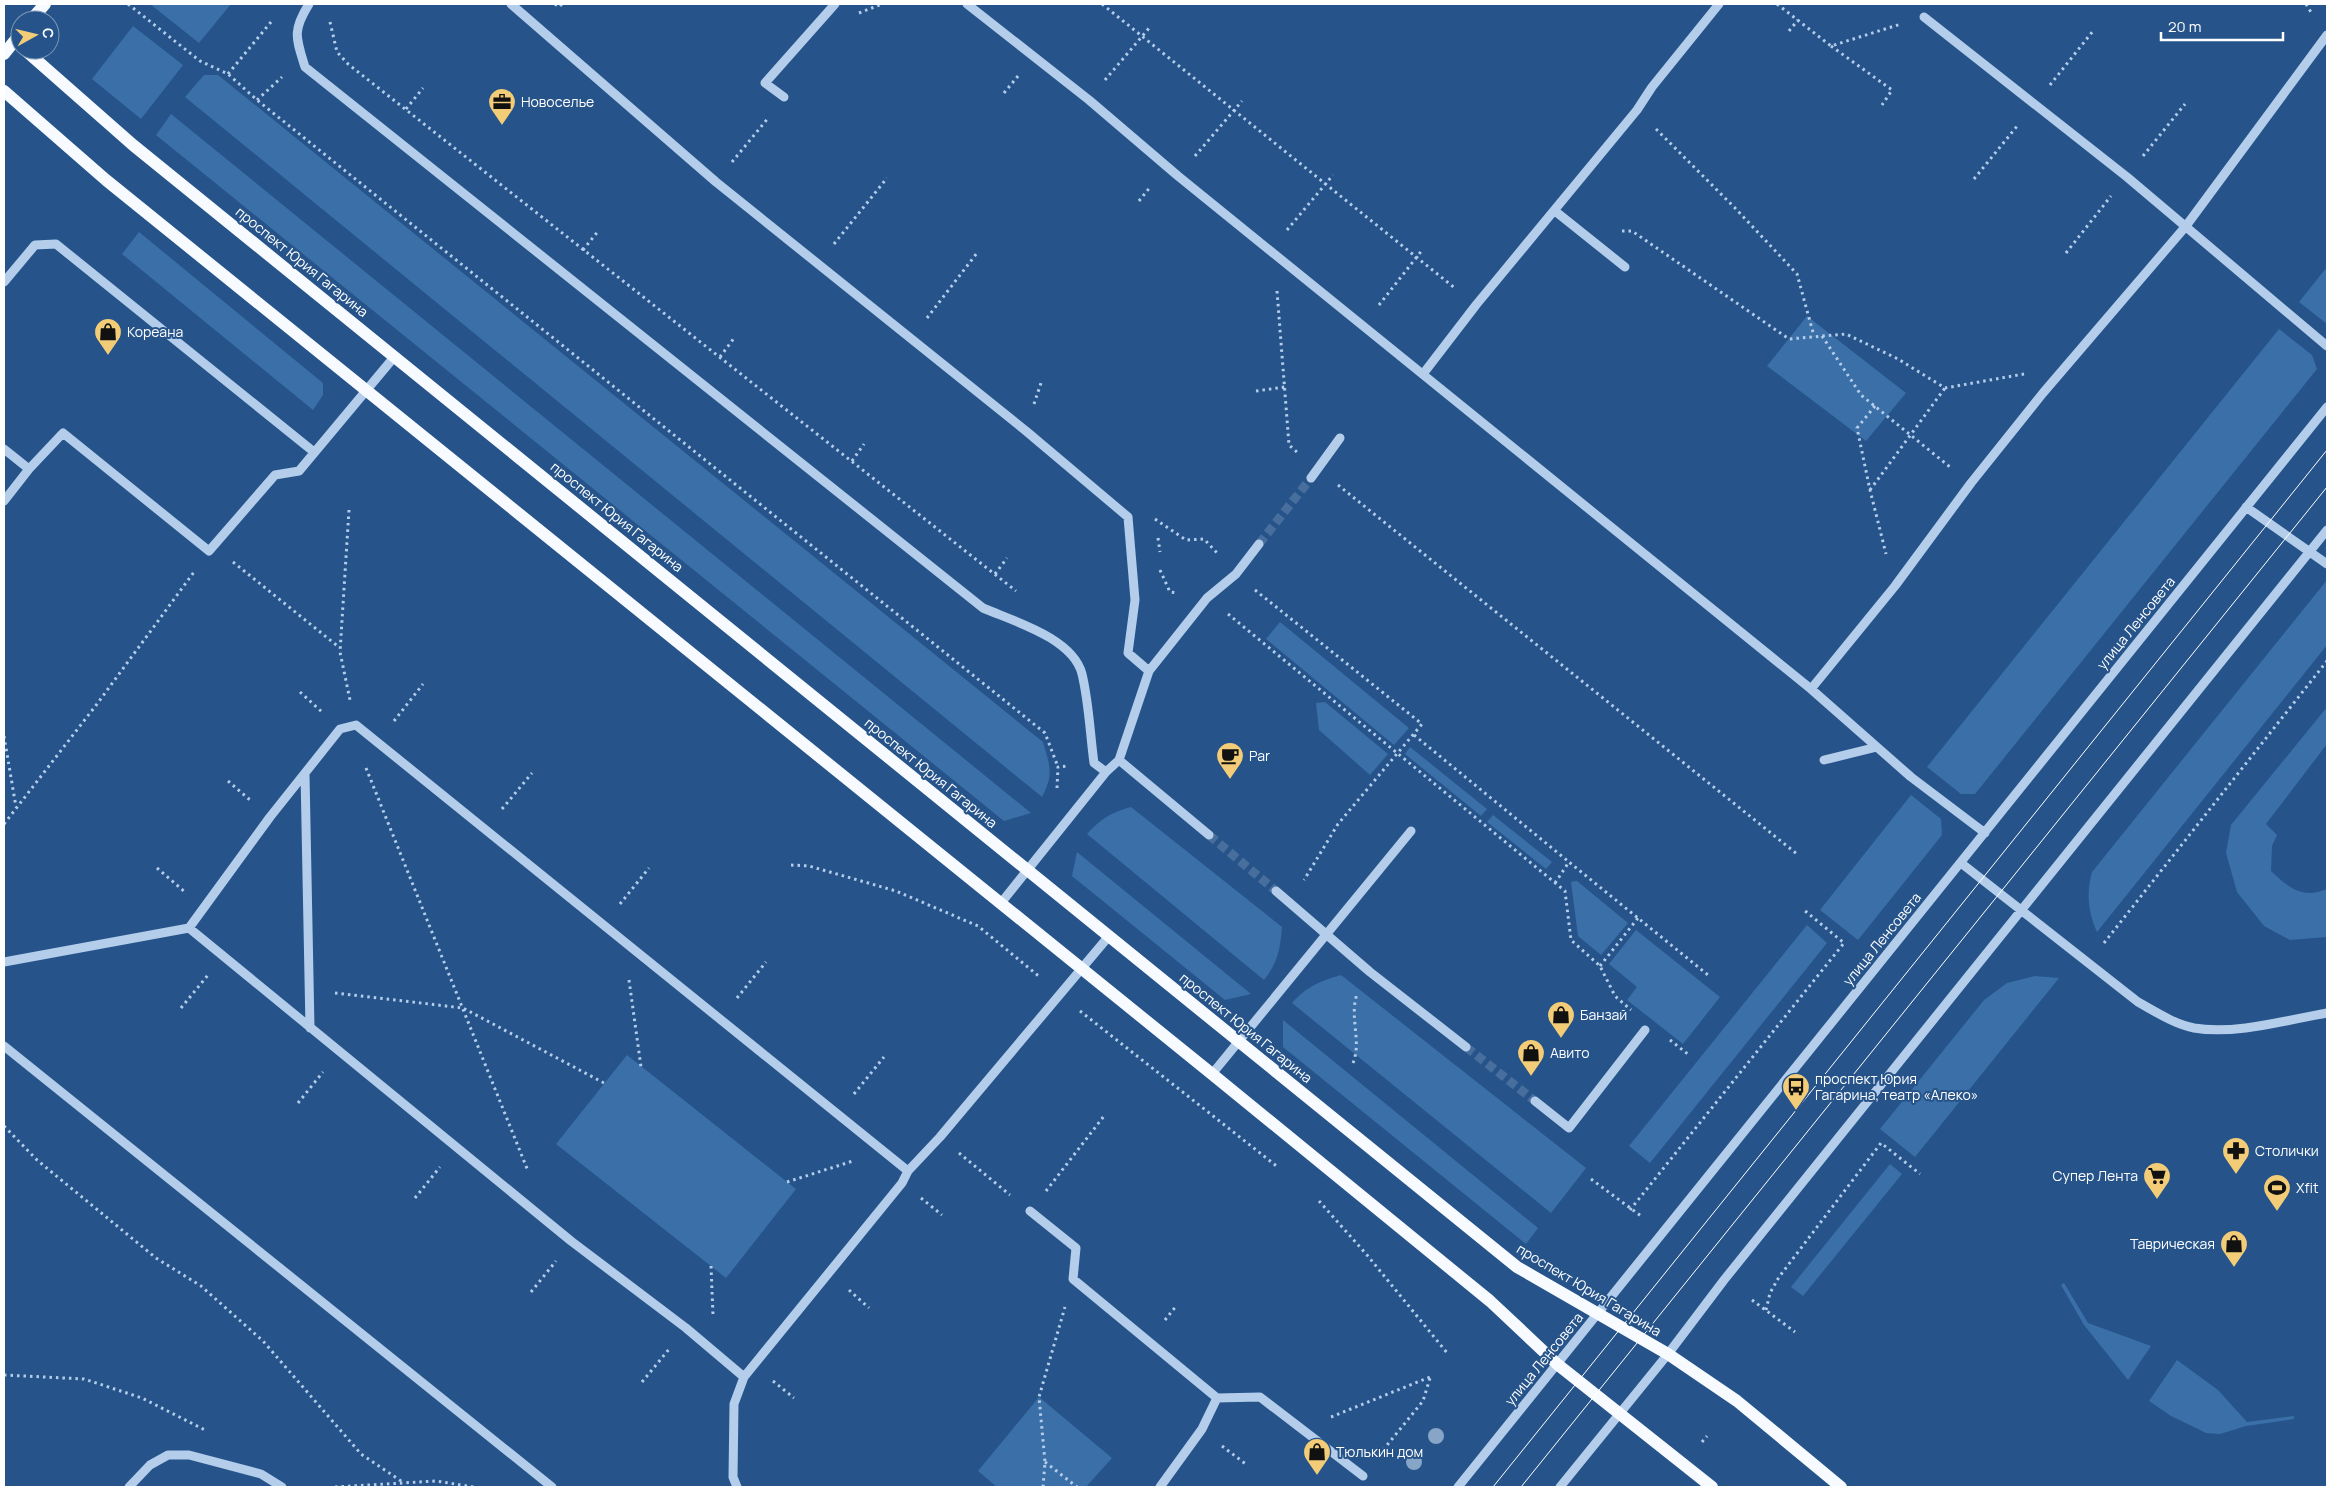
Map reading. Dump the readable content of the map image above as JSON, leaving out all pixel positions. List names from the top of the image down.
{
  "streets": {
    "main road": ["проспект Юрия Гагарина"],
    "street": ["улица Ленсовета"]
  },
  "crossings": [
    ["проспект Юрия Гагарина", "улица Ленсовета"]
  ],
  "places": {
    "office": ["Новоселье"],
    "shop": [
      "Кореана",
      "Банзай",
      "Авито",
      "Таврическая",
      "Тюлькин дом"
    ],
    "cafe": ["Par"],
    "bus stop": ["проспект Юрия Гагарина, театр «Алеко»"],
    "pharmacy": ["Столички"],
    "supermarket": ["Супер Лента"],
    "sports": ["Xfit"]
  },
  "scale_bar": "20 m",
  "north": "right"
}
